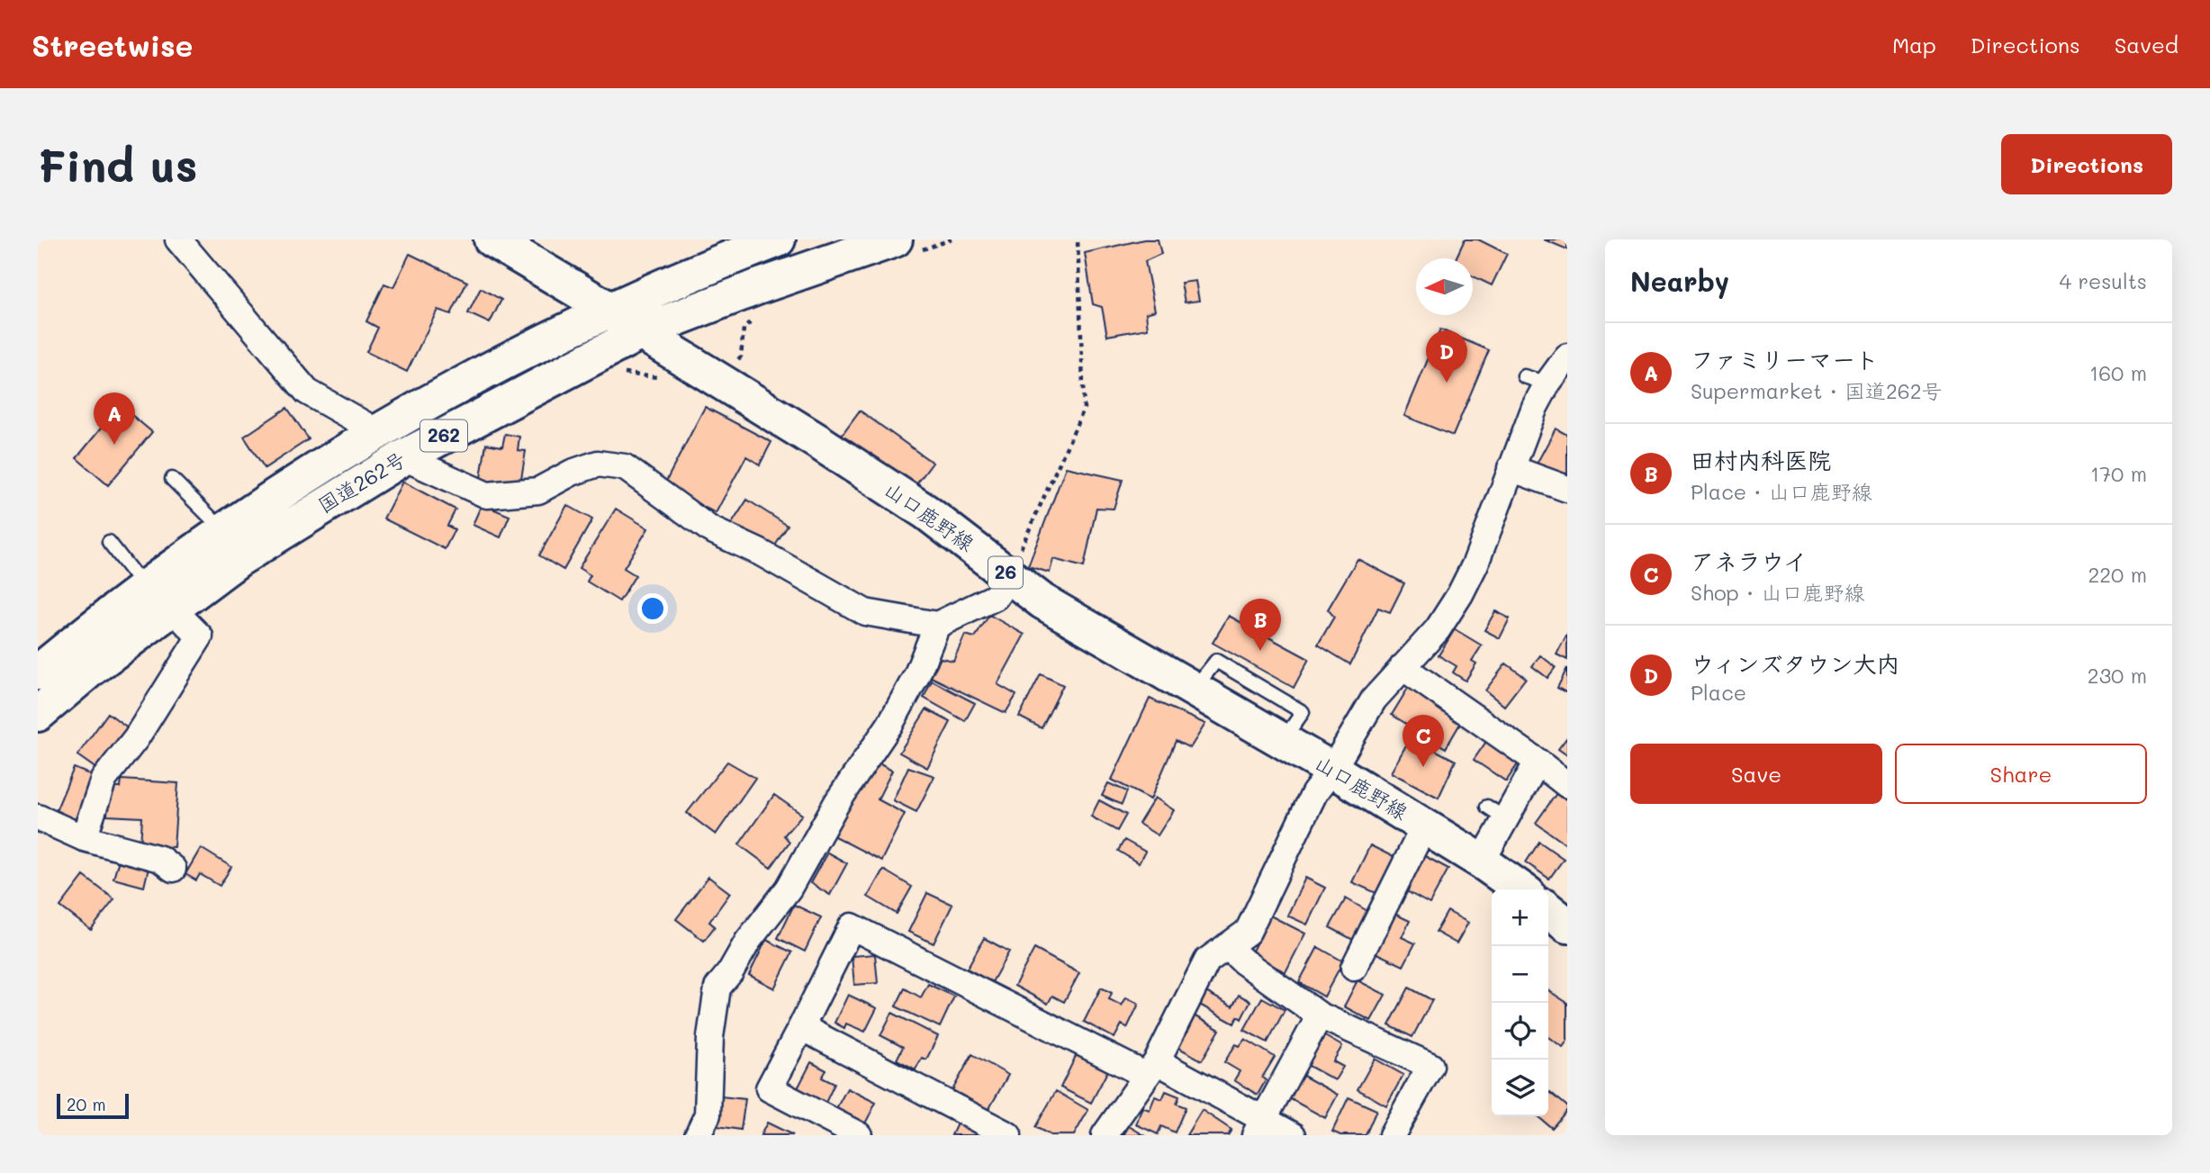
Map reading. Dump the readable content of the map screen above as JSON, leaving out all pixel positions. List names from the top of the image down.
{
  "streets": {
    "main road": [
      "262",
      "国道262号",
      "山口鹿野線",
      "26"
    ]
  },
  "crossings": [
    ["国道262号", "山口鹿野線"]
  ],
  "scale_bar": "20 m",
  "north": "left",
  "page": {
    "header": "Streetwise",
    "nav": ["Map", "Directions", "Saved"],
    "buttons": [
      "Directions",
      ["Save", "Share"]
    ],
    "title": "Find us",
    "heading": ["Nearby", "4 results"],
    "list": [
      {
        "mark": "A",
        "name": "ファミリーマート",
        "note": "Supermarket · 国道262号",
        "value": "160 m"
      },
      {
        "mark": "B",
        "name": "田村内科医院",
        "note": "Place · 山口鹿野線",
        "value": "170 m"
      },
      {
        "mark": "C",
        "name": "アネラウイ",
        "note": "Shop · 山口鹿野線",
        "value": "220 m"
      },
      {
        "mark": "D",
        "name": "ウィンズタウン大内",
        "note": "Place",
        "value": "230 m"
      }
    ],
    "pins": [
      "D",
      "A",
      "B",
      "C"
    ],
    "map_buttons": ["+", "−"],
    "scale": "20 m"
  }
}
